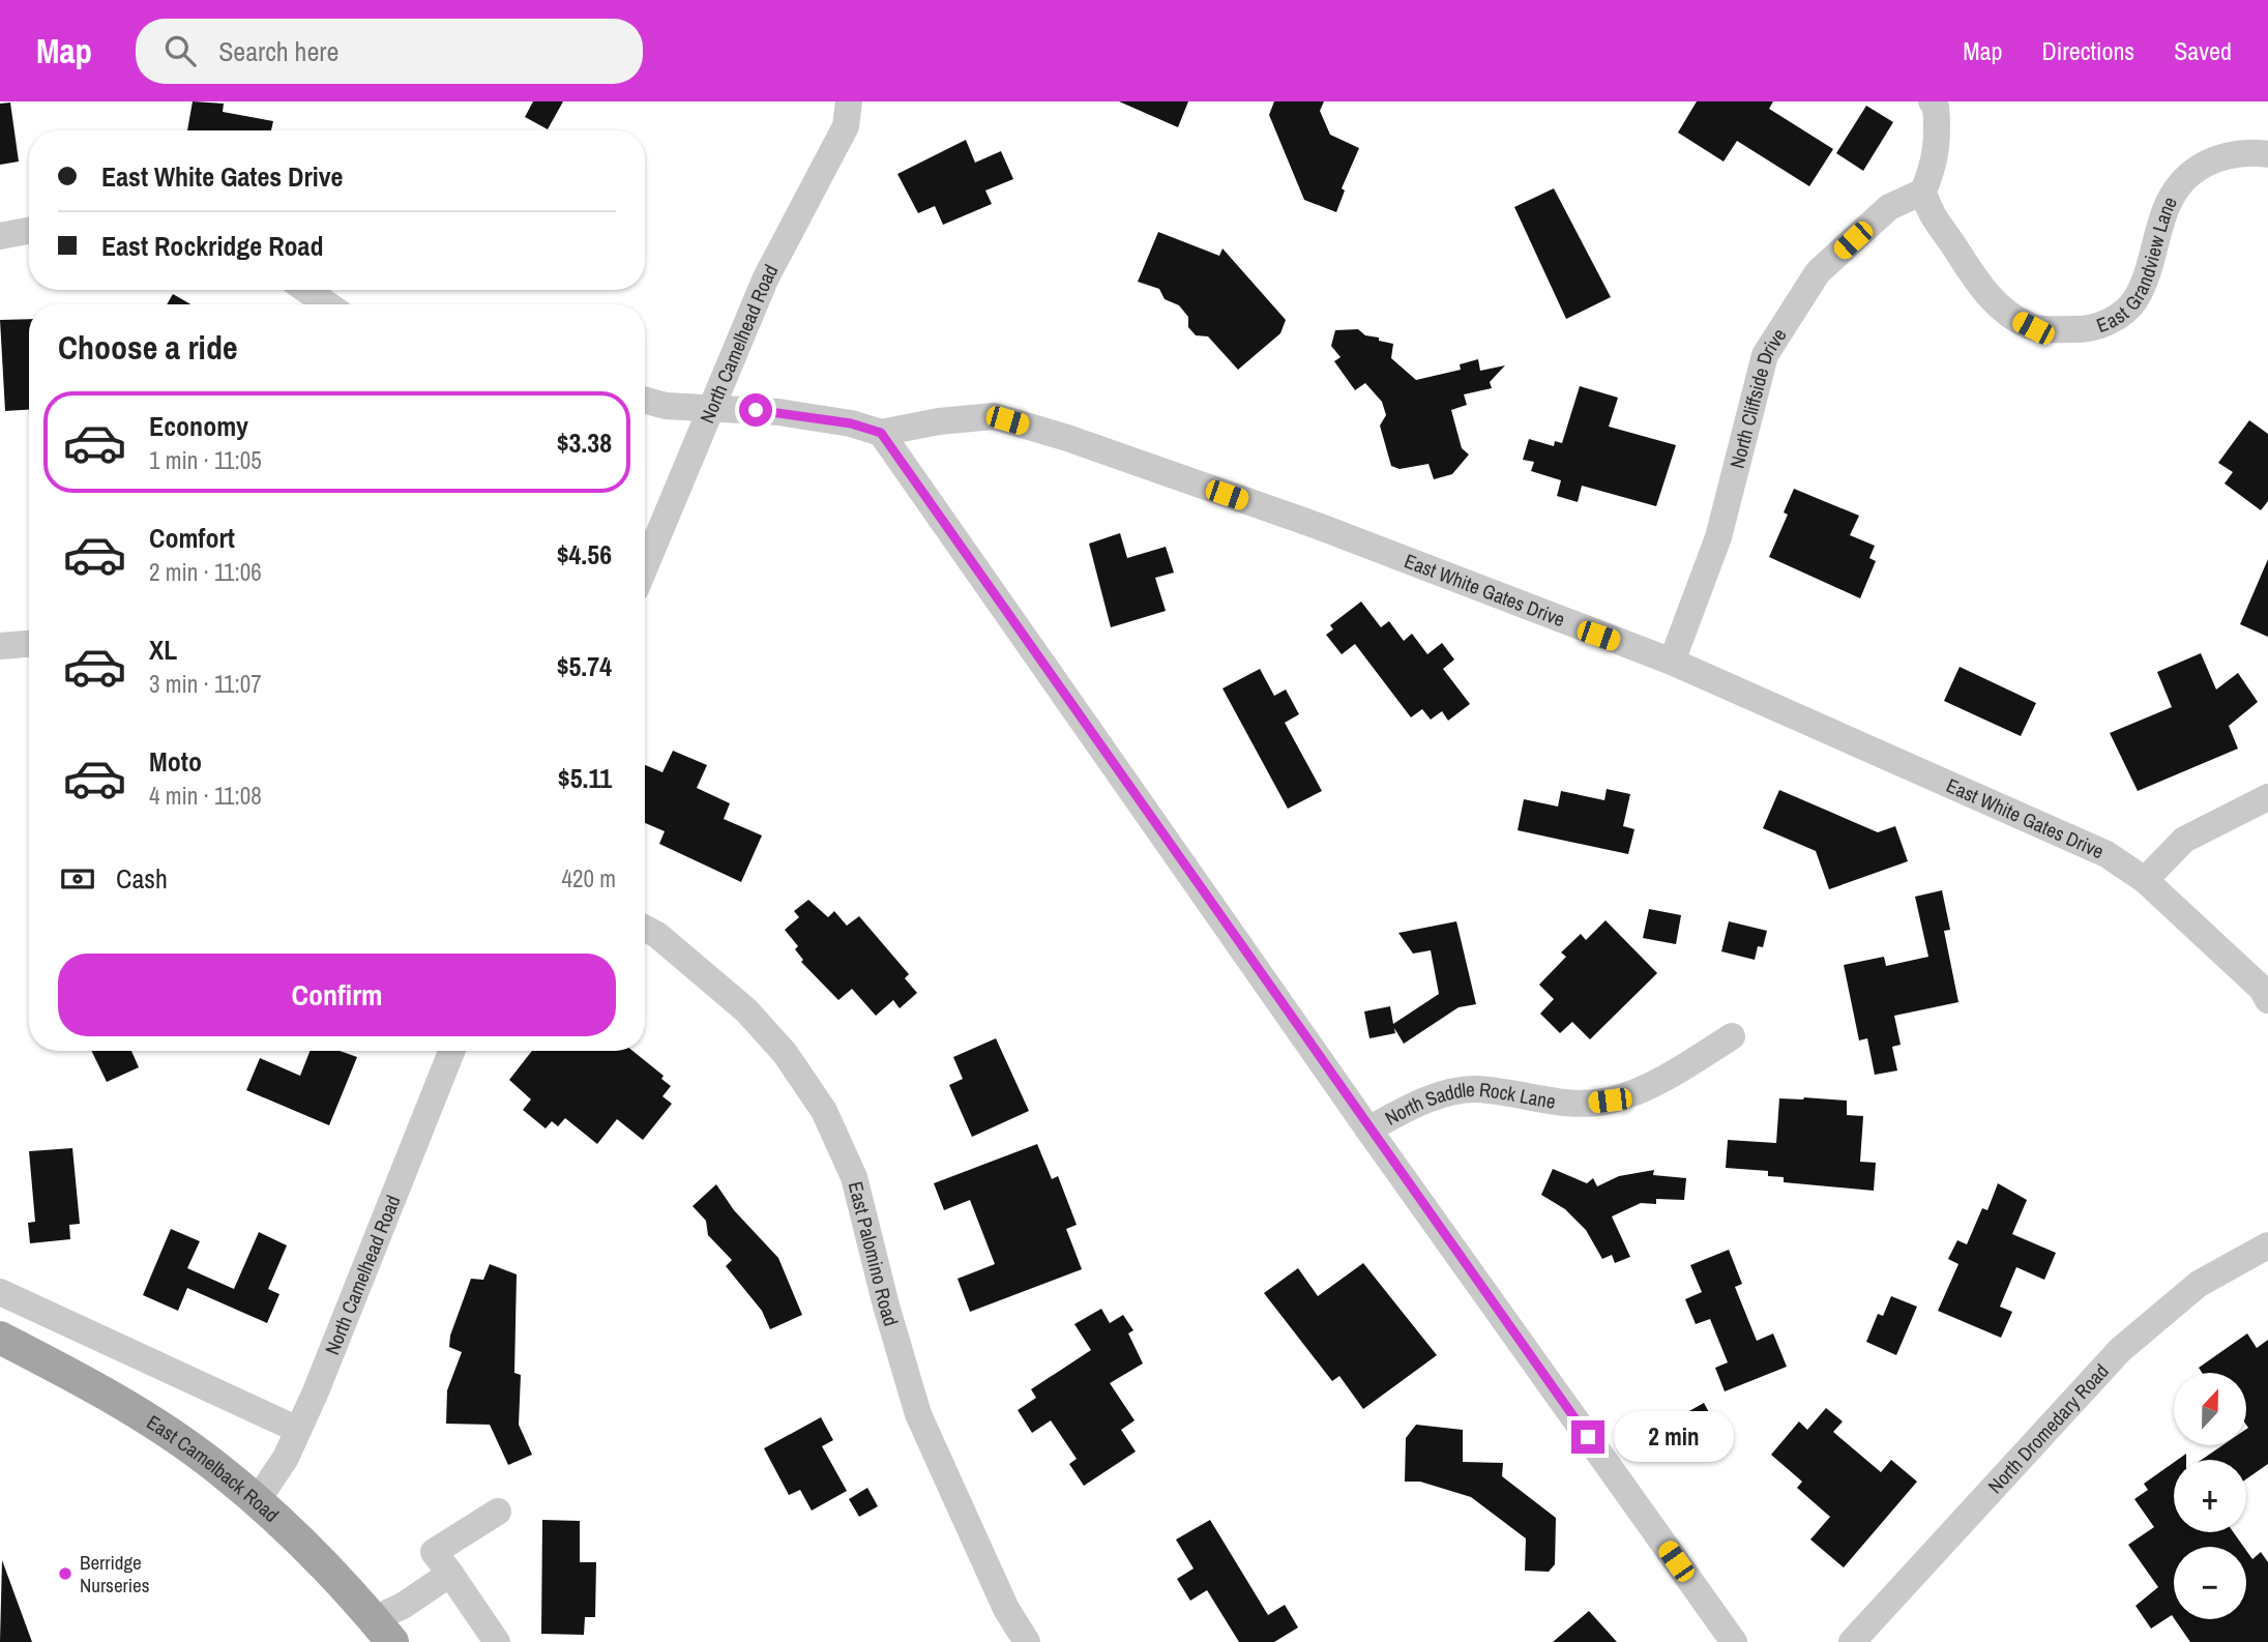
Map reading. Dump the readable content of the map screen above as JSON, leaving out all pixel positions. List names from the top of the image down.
{
  "streets": {
    "main road": ["East Camelback Road"],
    "street": [
      "East Grandview Lane",
      "North Camelhead Road",
      "North Cliffside Drive",
      "East White Gates Drive",
      "North Saddle Rock Lane",
      "East Palomino Road",
      "North Dromedary Road"
    ]
  },
  "crossings": [
    ["East Grandview Lane", "North Cliffside Drive"],
    ["North Camelhead Road", "East White Gates Drive"],
    ["North Camelhead Road", "East Camelback Road"],
    ["North Cliffside Drive", "East White Gates Drive"]
  ],
  "places": ["Berridge Nurseries"],
  "north": "top",
  "page": {
    "header": "Map",
    "search": "Search here",
    "nav": ["Map", "Directions", "Saved"],
    "banner": ["East White Gates Drive", "East Rockridge Road"],
    "heading": "Choose a ride",
    "list": [
      {
        "name": "Economy",
        "note": "1 min · 11:05",
        "value": "$3.38"
      },
      {
        "name": "Comfort",
        "note": "2 min · 11:06",
        "value": "$4.56"
      },
      {
        "name": "XL",
        "note": "3 min · 11:07",
        "value": "$5.74"
      },
      {
        "name": "Moto",
        "note": "4 min · 11:08",
        "value": "$5.11"
      }
    ],
    "pay": ["Cash", "420 m"],
    "buttons": "Confirm",
    "map_buttons": ["+", "−"],
    "bubble": "2 min"
  }
}
